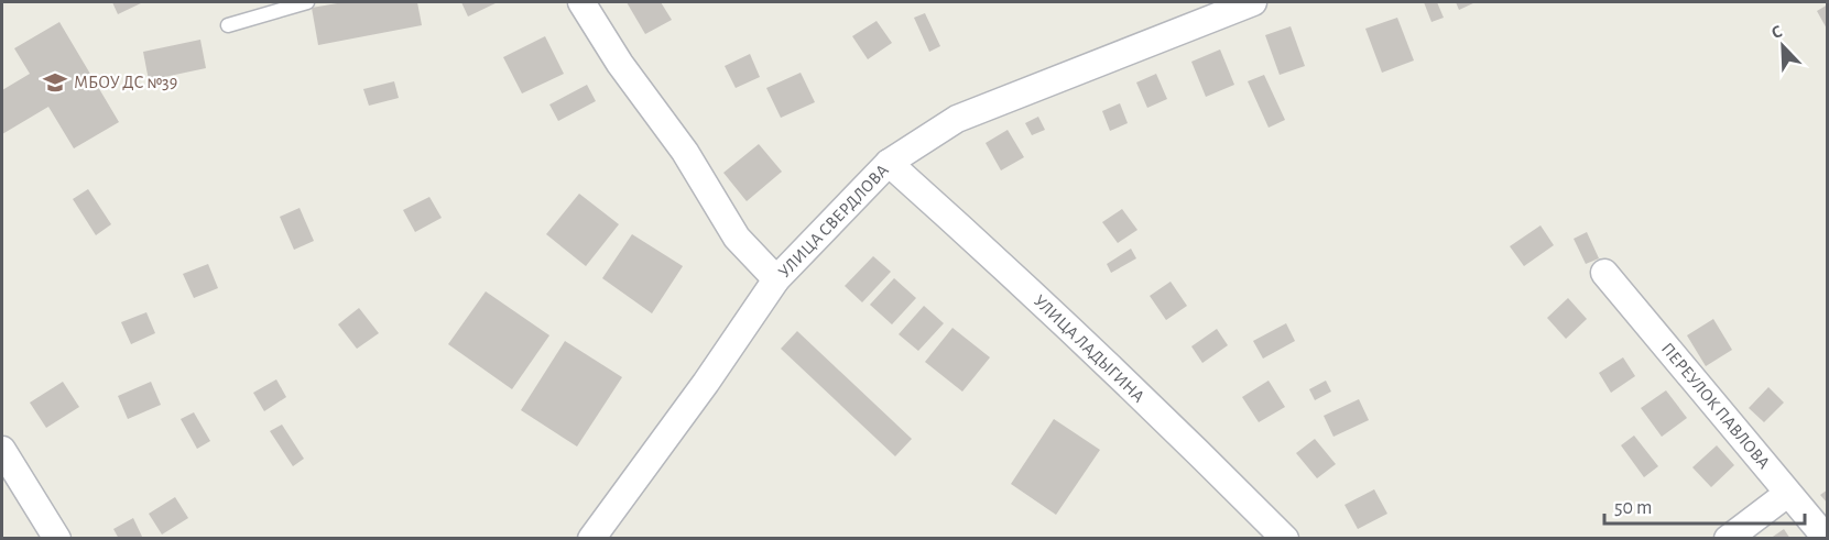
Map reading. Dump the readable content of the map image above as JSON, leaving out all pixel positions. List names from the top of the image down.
{
  "streets": {
    "street": ["УЛИЦА СВЕРДЛОВА", "УЛИЦА ЛАДЫГИНА", "ПЕРЕУЛОК ПАВЛОВА"]
  },
  "crossings": [
    ["УЛИЦА СВЕРДЛОВА", "УЛИЦА ЛАДЫГИНА"]
  ],
  "places": {
    "school or university": ["МБОУ ДС №39"]
  },
  "scale_bar": "50 m",
  "north": "top left"
}
